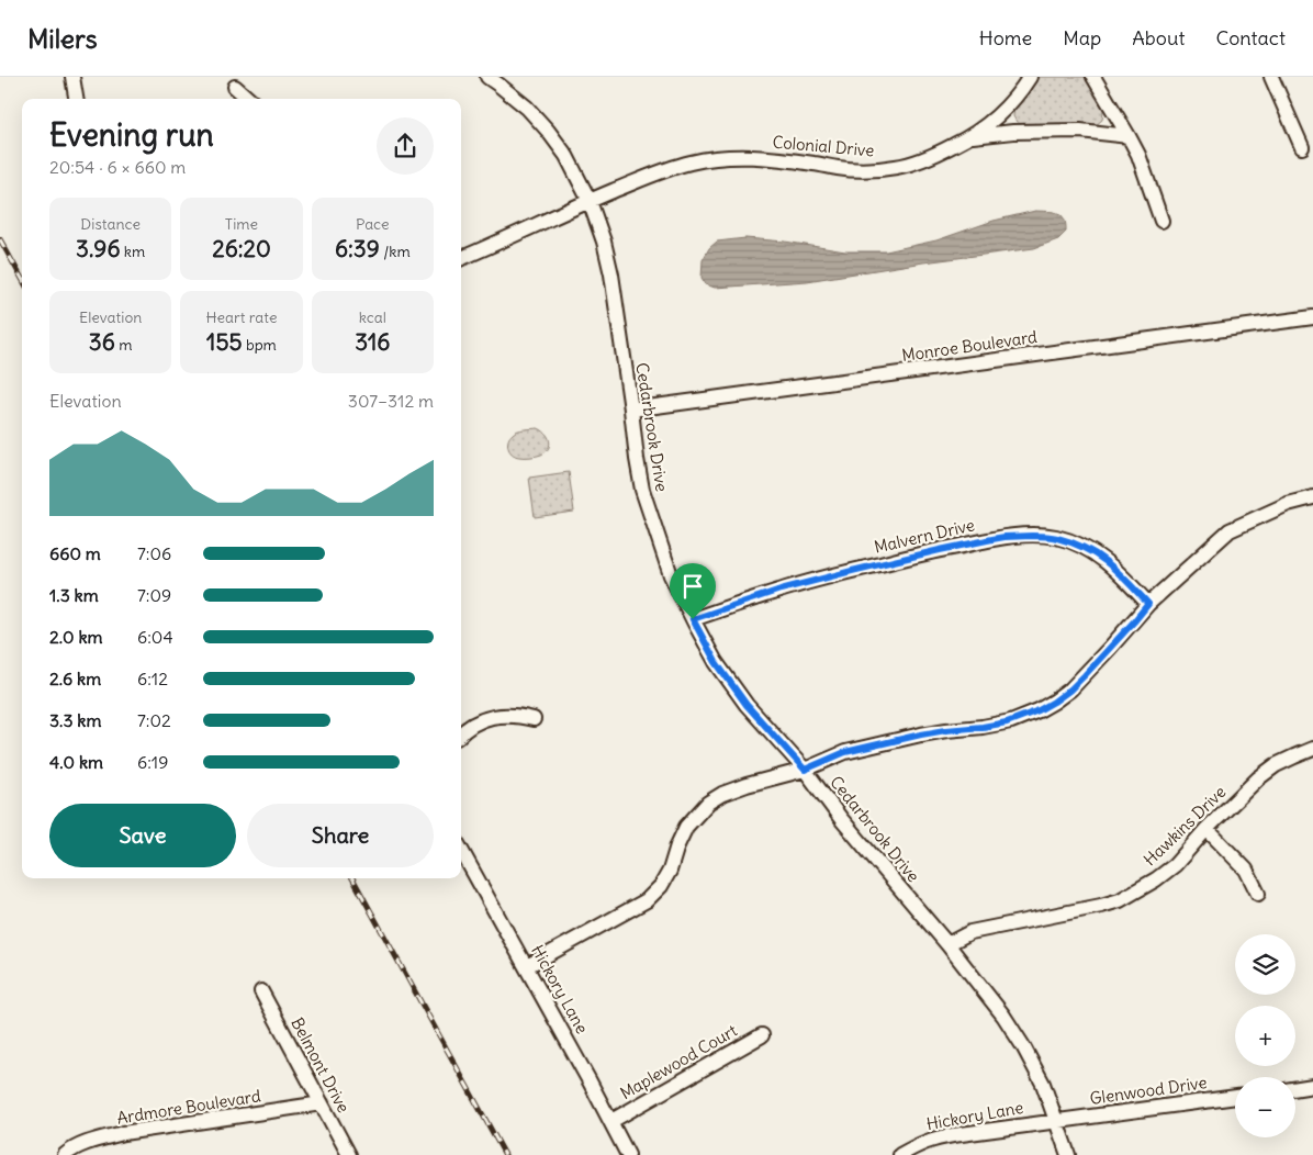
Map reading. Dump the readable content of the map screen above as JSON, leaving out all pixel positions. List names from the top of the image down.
{
  "streets": {
    "street": [
      "Colonial Drive",
      "Monroe Boulevard",
      "Cedarbrook Drive",
      "Malvern Drive",
      "Hawkins Drive",
      "Hickory Lane",
      "Maplewood Court",
      "Belmont Drive",
      "Glenwood Drive",
      "Ardmore Boulevard"
    ]
  },
  "crossings": [
    ["Colonial Drive", "Cedarbrook Drive"],
    ["Monroe Boulevard", "Cedarbrook Drive"],
    ["Cedarbrook Drive", "Malvern Drive"],
    ["Cedarbrook Drive", "Hawkins Drive"],
    ["Cedarbrook Drive", "Hickory Lane"],
    ["Cedarbrook Drive", "Glenwood Drive"],
    ["Hickory Lane", "Maplewood Court"],
    ["Hickory Lane", "Glenwood Drive"],
    ["Belmont Drive", "Ardmore Boulevard"]
  ],
  "page": {
    "header": "Milers",
    "nav": [
      "Home",
      "Map",
      "About",
      "Contact"
    ],
    "heading": ["Evening run", "20:54 · 6 × 660 m"],
    "stats": [
      ["Distance", "3.96 km"],
      ["Time", "26:20"],
      ["Pace", "6:39 /km"],
      ["Elevation", "36 m"],
      ["Heart rate", "155 bpm"],
      ["kcal", "316"]
    ],
    "chart": ["Elevation", "307–312 m"],
    "list": [
      {
        "name": "660 m",
        "note": "7:06"
      },
      {
        "name": "1.3 km",
        "note": "7:09"
      },
      {
        "name": "2.0 km",
        "note": "6:04"
      },
      {
        "name": "2.6 km",
        "note": "6:12"
      },
      {
        "name": "3.3 km",
        "note": "7:02"
      },
      {
        "name": "4.0 km",
        "note": "6:19"
      }
    ],
    "buttons": ["Save", "Share"],
    "map_buttons": ["+", "−"]
  }
}
